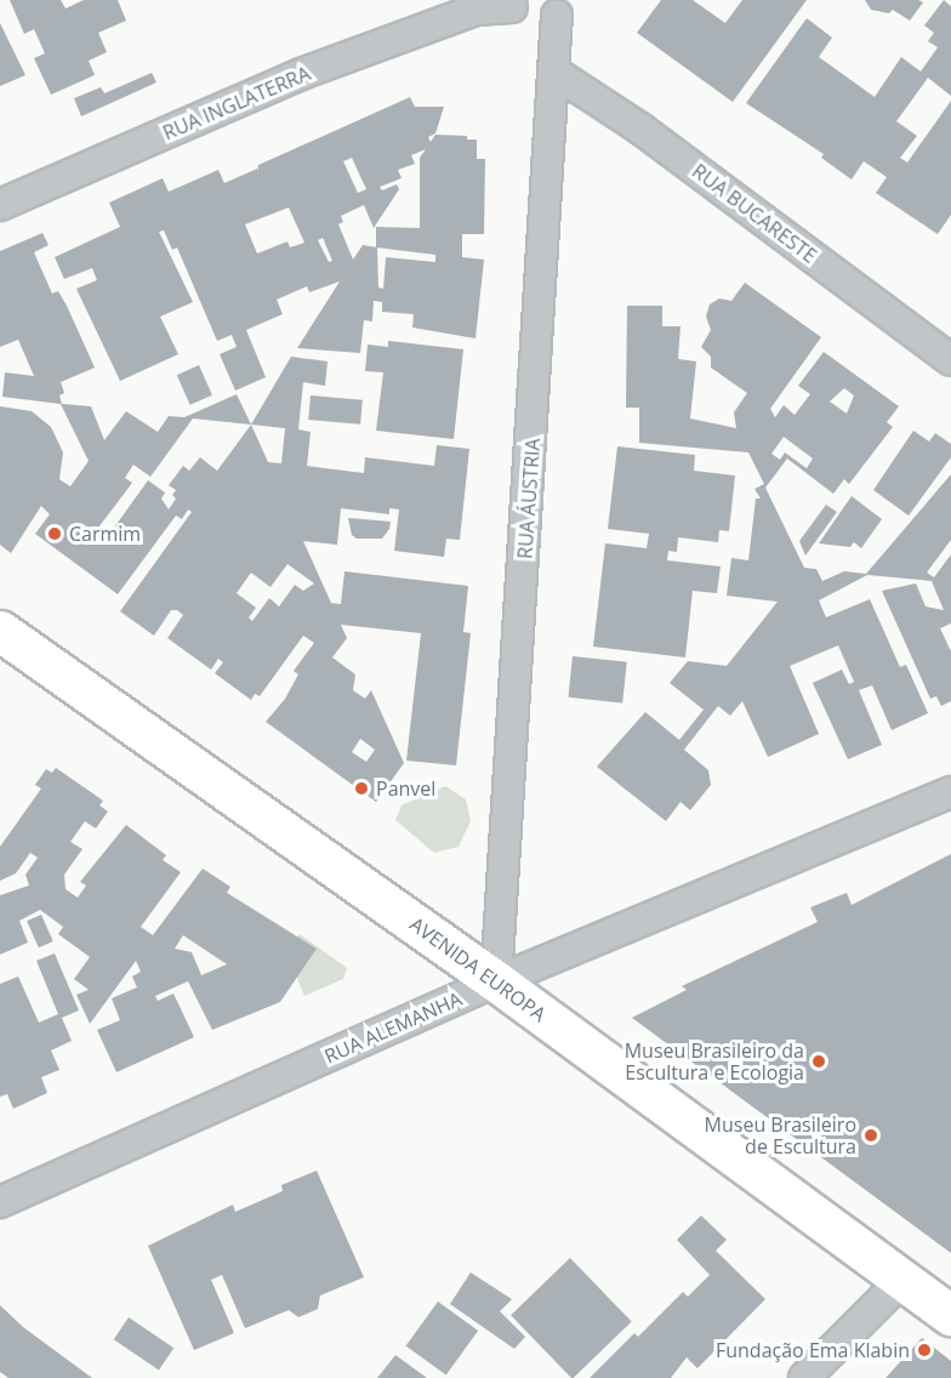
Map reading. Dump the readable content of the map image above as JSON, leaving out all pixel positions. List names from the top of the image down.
{
  "streets": {
    "main road": ["AVENIDA EUROPA"],
    "street": [
      "RUA INGLATERRA",
      "RUA BUCARESTE",
      "RUA ÁUSTRIA",
      "RUA ALEMANHA"
    ]
  },
  "crossings": [
    ["RUA BUCARESTE", "RUA ÁUSTRIA"],
    ["RUA ÁUSTRIA", "AVENIDA EUROPA"],
    ["RUA ÁUSTRIA", "RUA ALEMANHA"],
    ["AVENIDA EUROPA", "RUA ALEMANHA"]
  ],
  "places": [
    "Carmim",
    "Panvel",
    "Museu Brasileiro da Escultura e Ecologia",
    "Museu Brasileiro de Escultura",
    "Fundação Ema Klabin"
  ]
}
